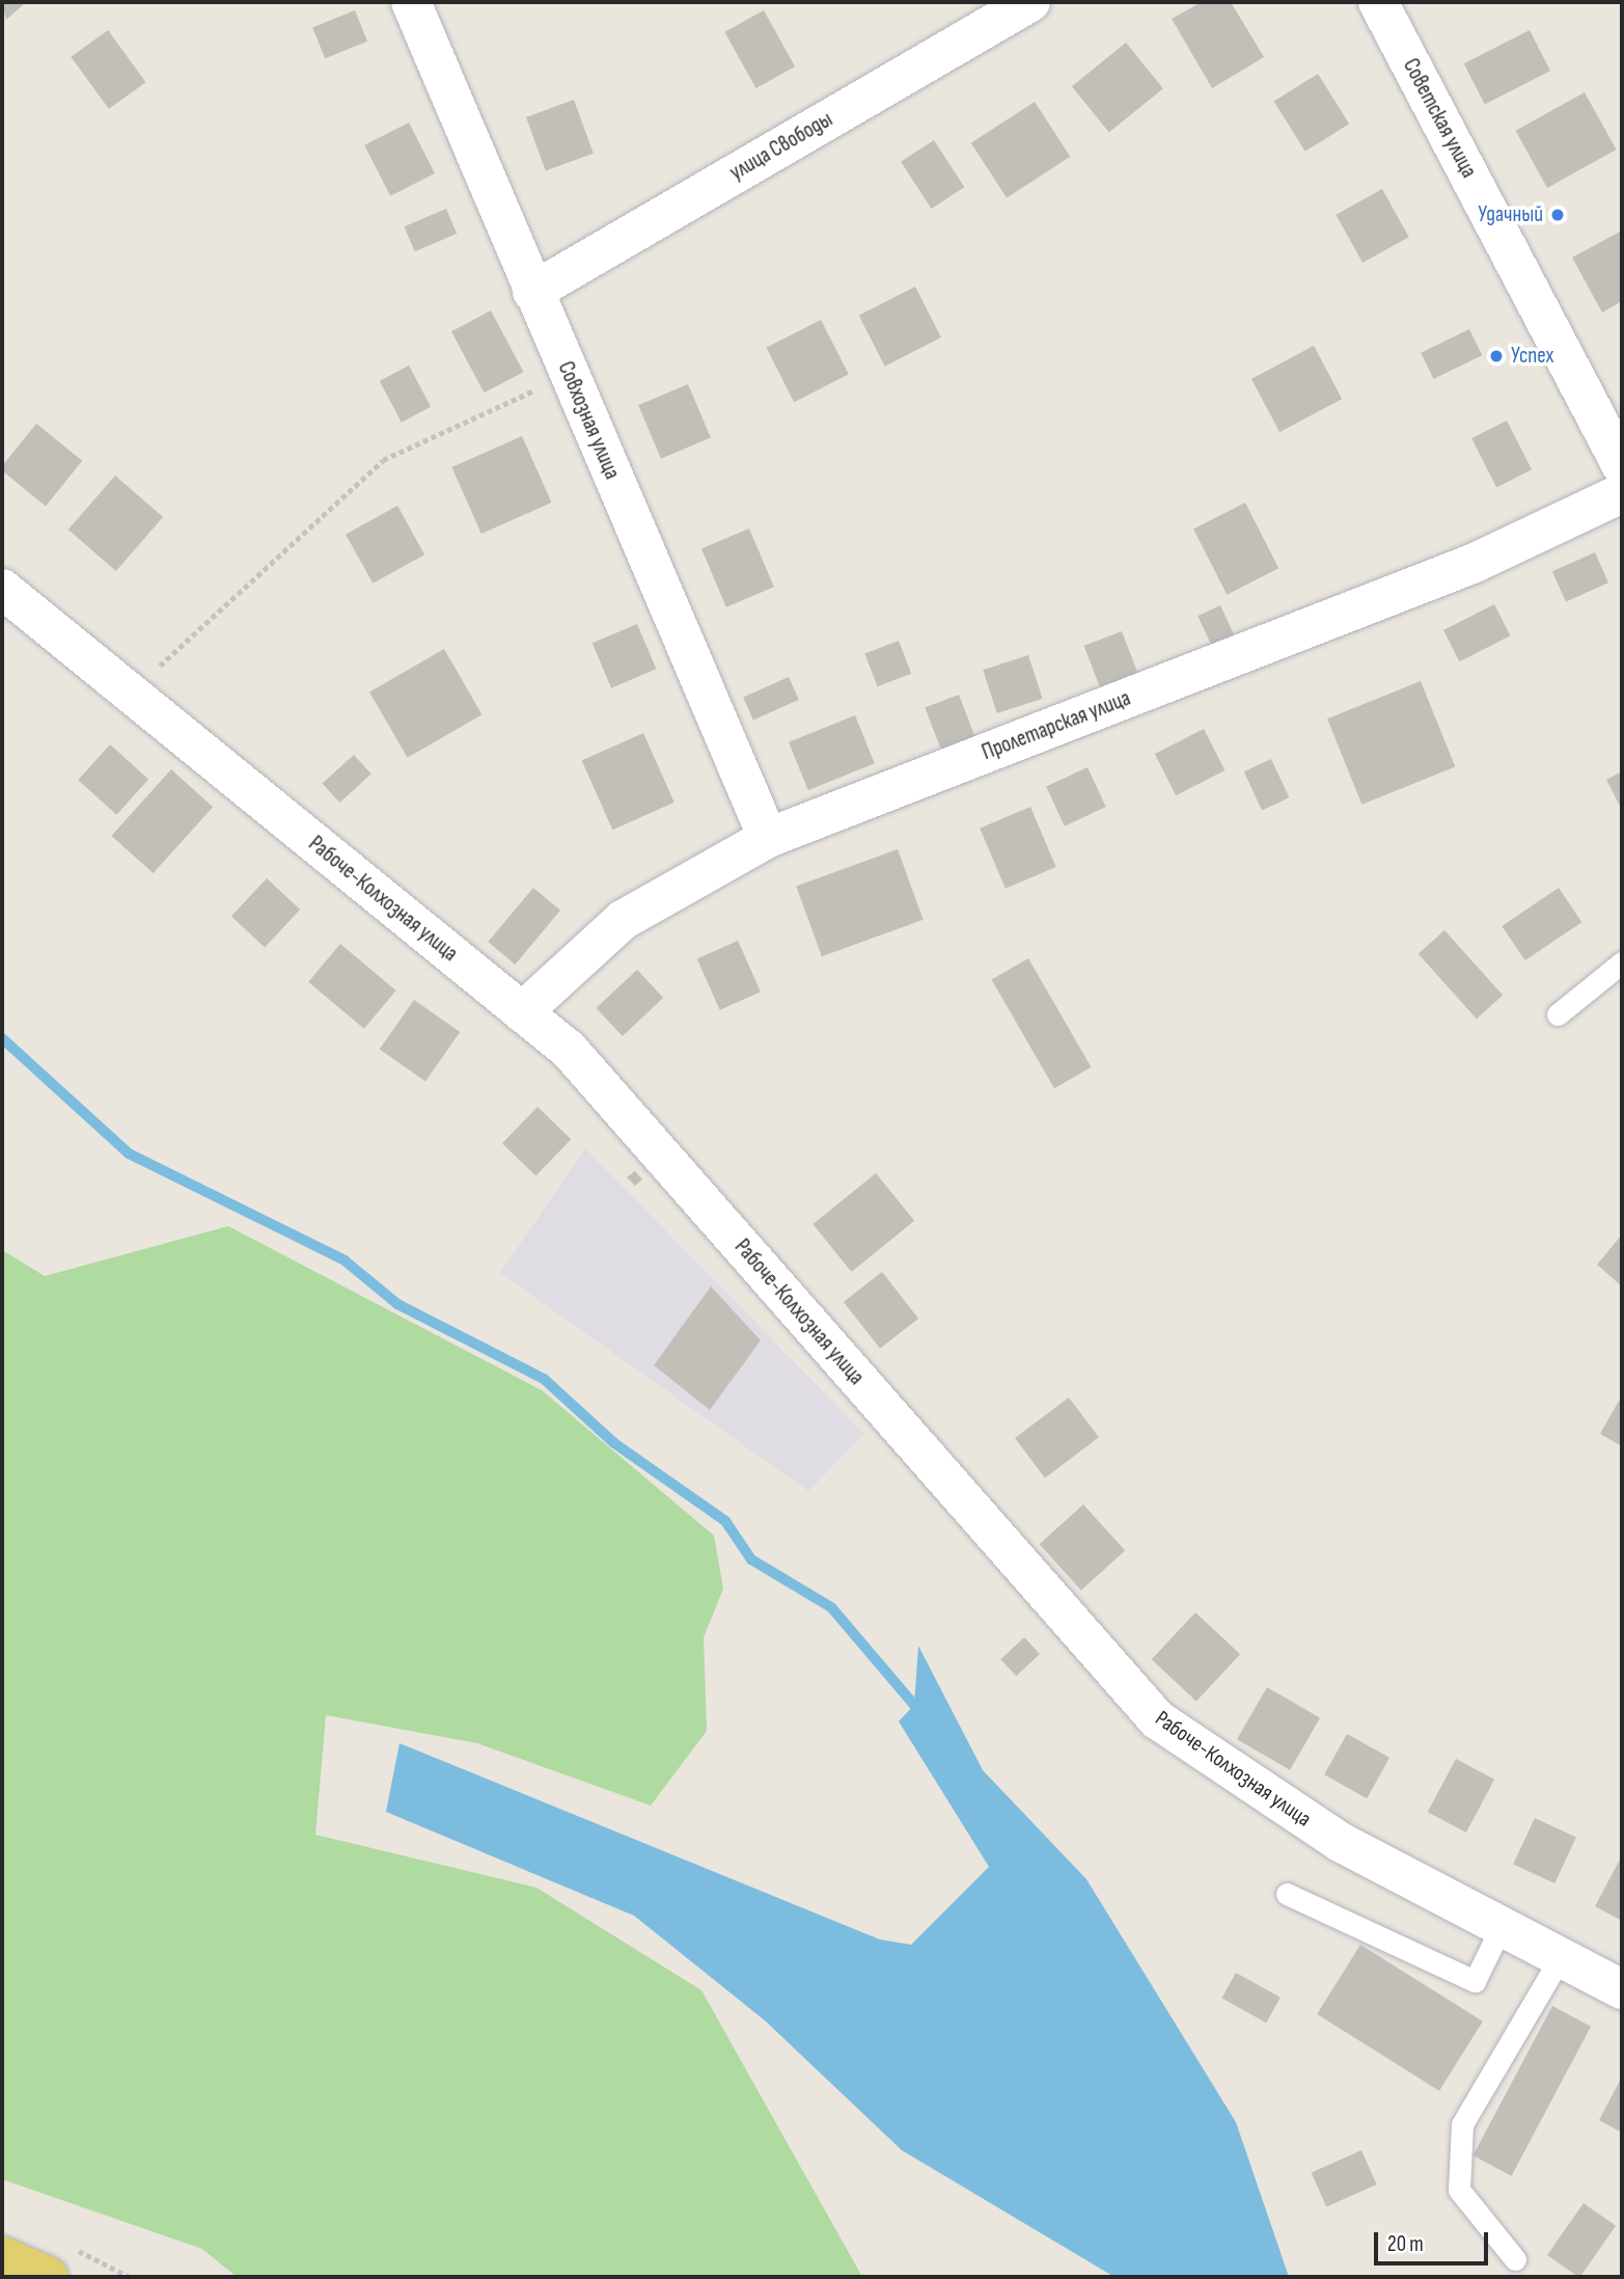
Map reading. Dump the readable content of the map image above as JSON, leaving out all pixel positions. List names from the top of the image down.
{
  "streets": {
    "street": [
      "Советская улица",
      "улица Свободы",
      "Совхозная улица",
      "Пролетарская улица",
      "Рабоче-Колхозная улица"
    ]
  },
  "crossings": [
    ["улица Свободы", "Совхозная улица"],
    ["Совхозная улица", "Пролетарская улица"],
    ["Пролетарская улица", "Рабоче-Колхозная улица"]
  ],
  "places": ["Удачный", "Успех"],
  "scale_bar": "20 m"
}
